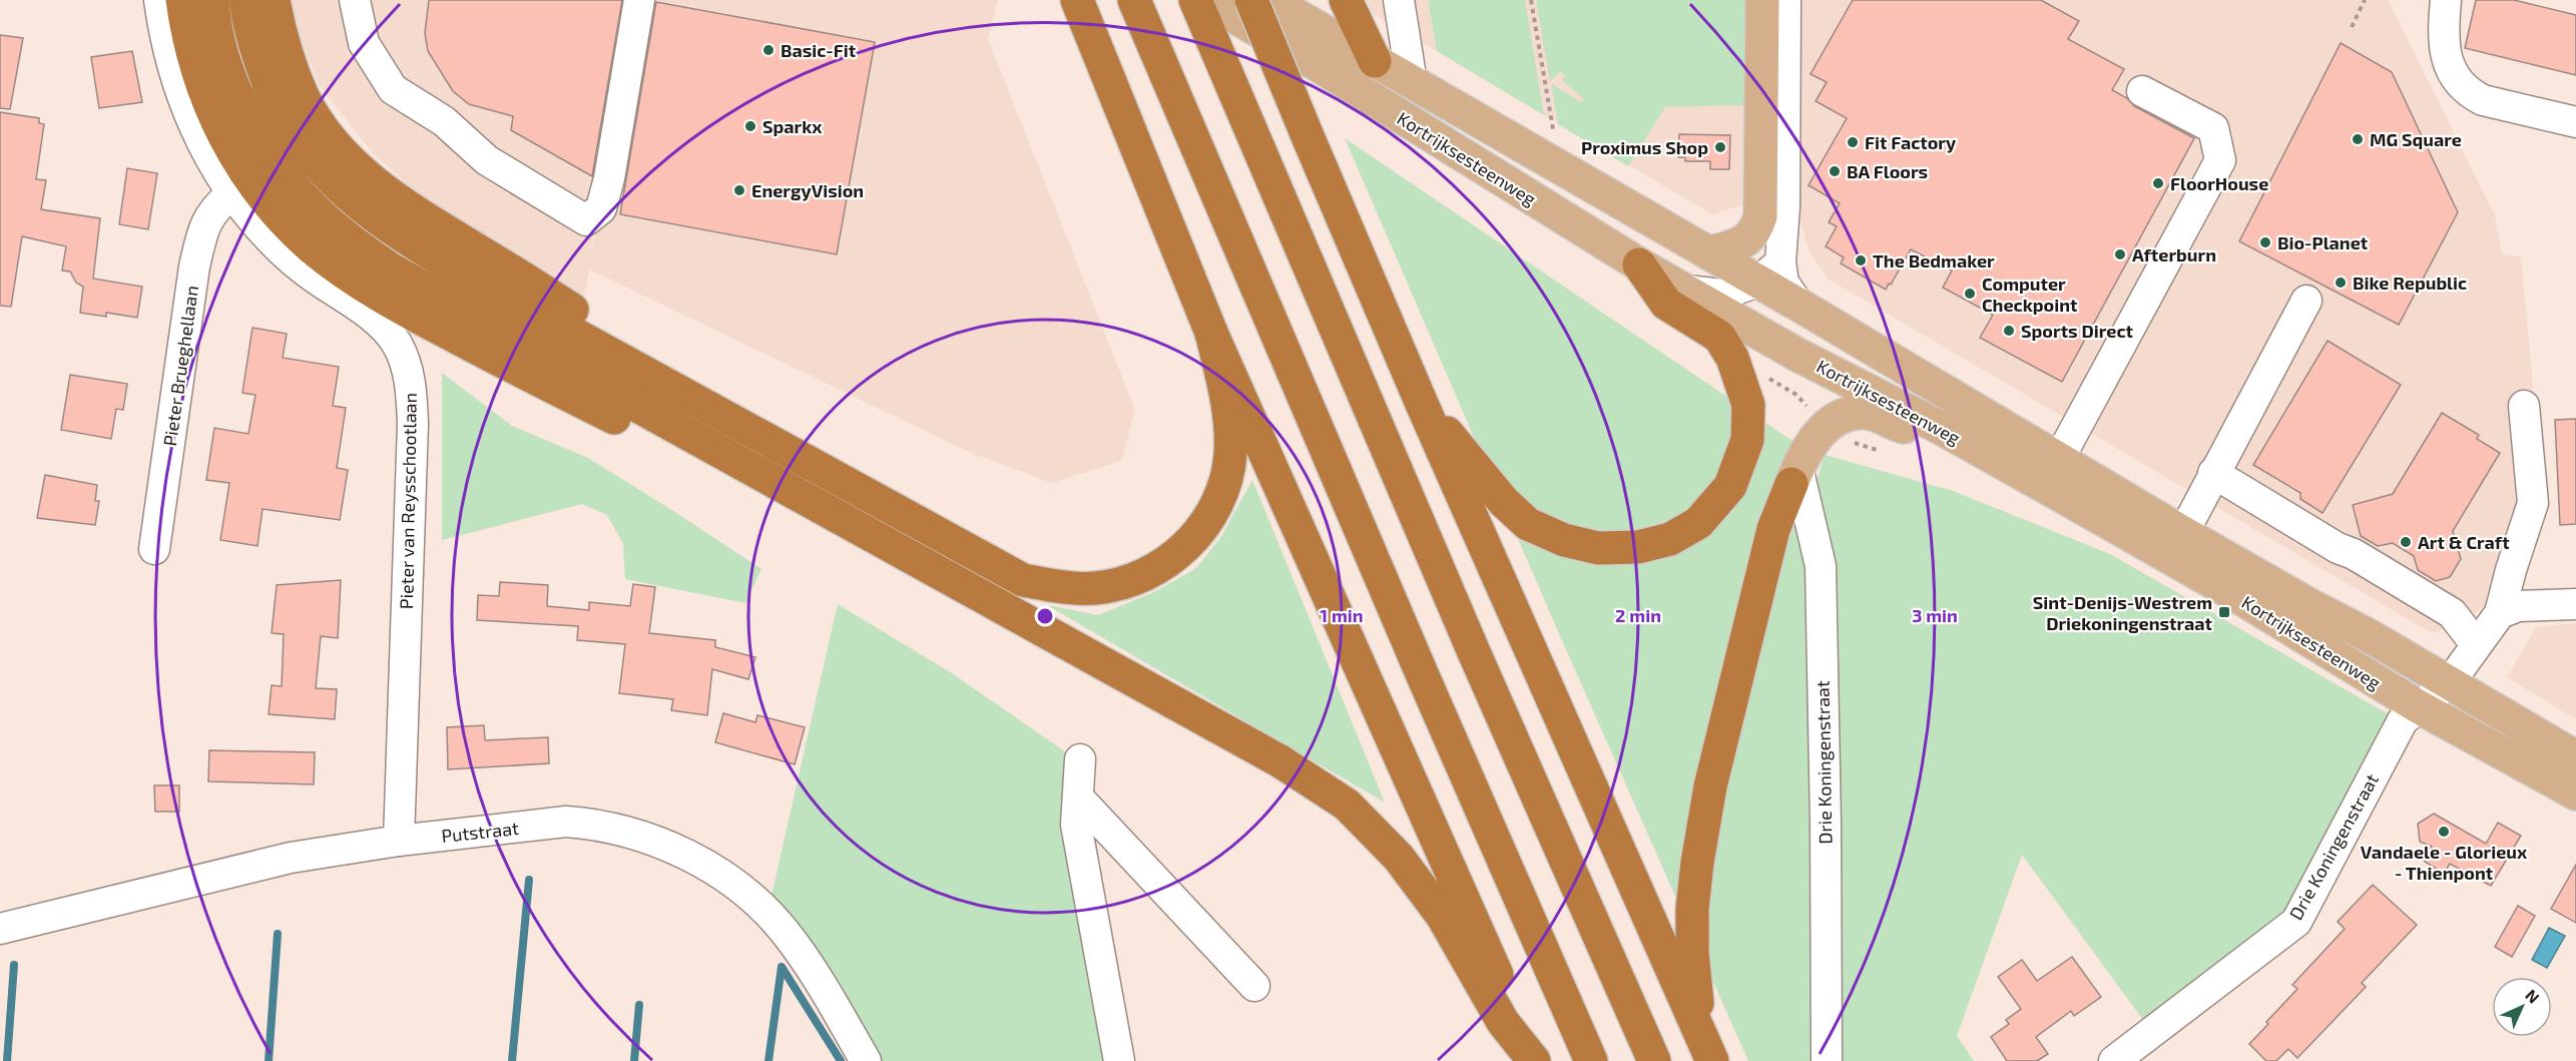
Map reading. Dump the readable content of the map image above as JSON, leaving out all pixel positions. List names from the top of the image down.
{
  "streets": {
    "main road": ["Kortrijksesteenweg"],
    "street": [
      "Pieter Brueghellaan",
      "Pieter van Reysschootlaan",
      "Drie Koningenstraat",
      "Putstraat"
    ]
  },
  "crossings": [
    ["Kortrijksesteenweg", "Drie Koningenstraat"],
    ["Pieter Brueghellaan", "Pieter van Reysschootlaan"],
    ["Pieter van Reysschootlaan", "Putstraat"]
  ],
  "places": {
    "other": [
      "Basic-Fit",
      "Sparkx",
      "MG Square",
      "Fit Factory",
      "Proximus Shop",
      "BA Floors",
      "FloorHouse",
      "EnergyVision",
      "Bio-Planet",
      "Afterburn",
      "The Bedmaker",
      "Bike Republic",
      "Computer Checkpoint",
      "Sports Direct",
      "Art & Craft",
      "Vandaele - Glorieux - Thienpont"
    ],
    "transit": ["Sint-Denijs-Westrem Driekoningenstraat"]
  },
  "north": "top right",
  "rings": ["1 min", "2 min", "3 min"]
}
